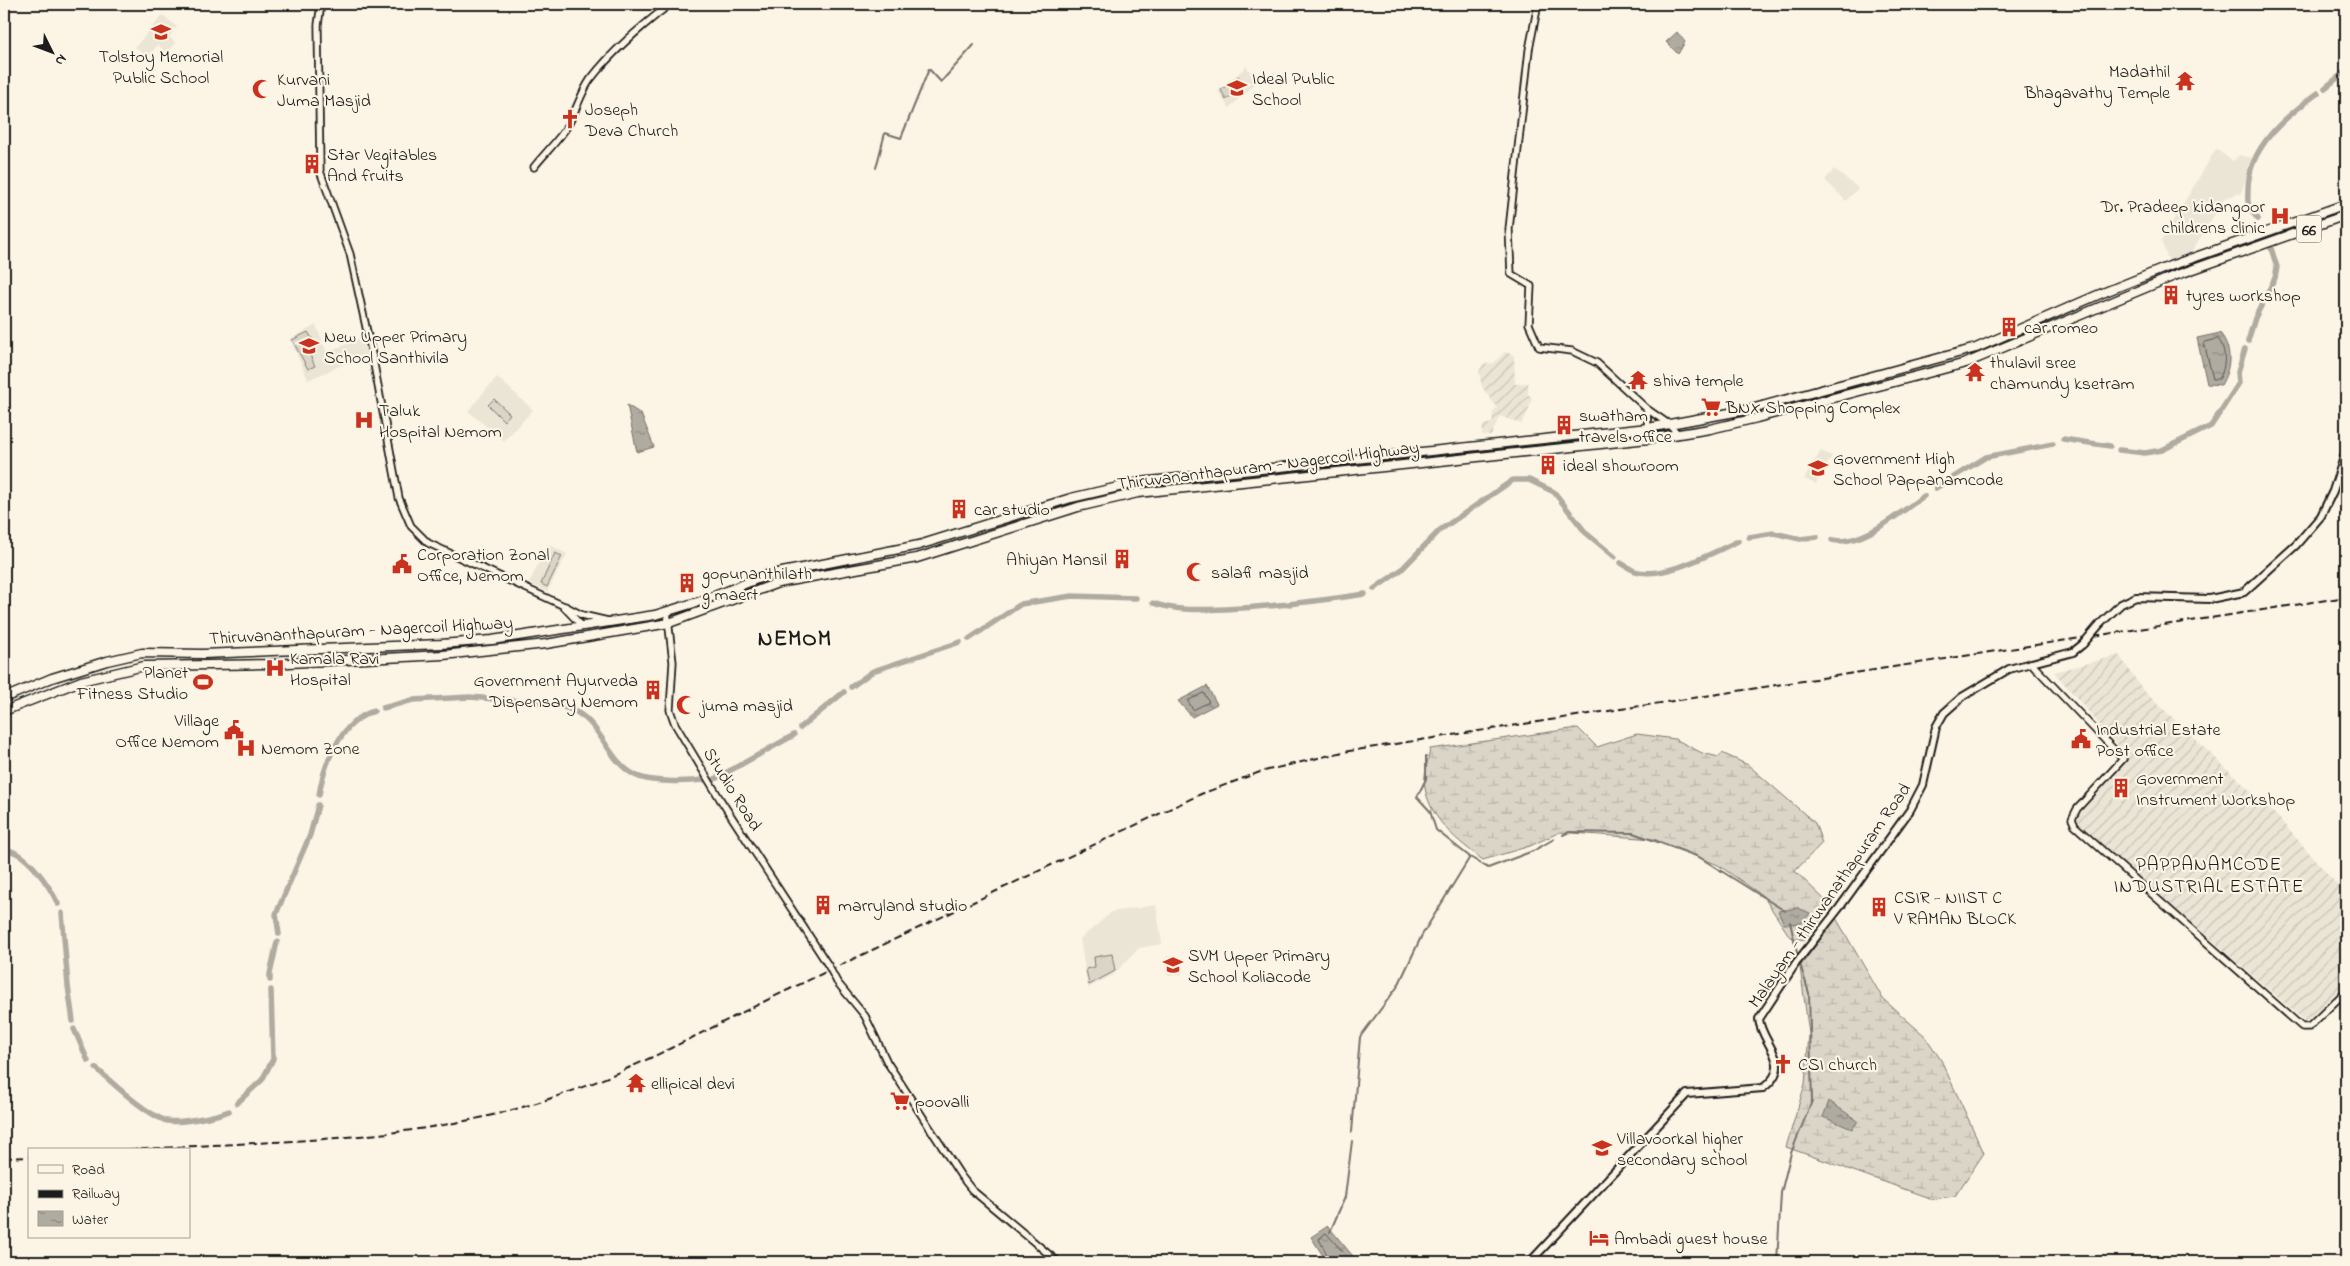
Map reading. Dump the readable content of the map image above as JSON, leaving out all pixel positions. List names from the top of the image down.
{
  "streets": {
    "main road": ["66", "Thiruvananthapuram - Nagercoil Highway", "Malayam - thiruvanathapuram Road"],
    "street": ["Studio Road"]
  },
  "crossings": [
    ["Thiruvananthapuram - Nagercoil Highway", "Studio Road"]
  ],
  "districts": ["NEMOM", "PAPPANAMCODE INDUSTRIAL ESTATE"],
  "places": {
    "school or university": [
      "Tolstoy Memorial Public School",
      "Ideal Public School",
      "New Upper Primary School Santhivila",
      "Government High School Pappanamcode",
      "SVM Upper Primary School Koliacode",
      "Villavoorkal higher secondary school"
    ],
    "temple": [
      "Madathil Bhagavathy Temple",
      "thulavil sree chamundy ksetram",
      "shiva temple",
      "ellipical devi"
    ],
    "mosque": ["Kurvani Juma Masjid", "salafi masjid", "juma masjid"],
    "church": ["Joseph Deva Church", "CSI church"],
    "building": [
      "Star Vegitables And fruits",
      "tyres workshop",
      "car romeo",
      "swatham travels office",
      "ideal showroom",
      "car studio",
      "Ahiyan Mansil",
      "gopunanthilath g maert",
      "Government Ayurveda Dispensary Nemom",
      "Government Instrument Workshop",
      "marryland studio",
      "CSIR - NIIST C V RAMAN BLOCK"
    ],
    "hospital": [
      "Dr. Pradeep kidangoor childrens clinic",
      "Taluk Hospital Nemom",
      "Kamala Ravi Hospital",
      "Nemom Zone"
    ],
    "supermarket": ["BNX Shopping Complex", "poovalli"],
    "public building": ["Corporation Zonal Office, Nemom", "Village Office Nemom", "Industrial Estate Post office"],
    "sports": ["Planet Fitness Studio"],
    "hotel": ["Ambadi guest house"]
  },
  "legend": ["Road", "Railway", "Water"],
  "north": "bottom right"
}
